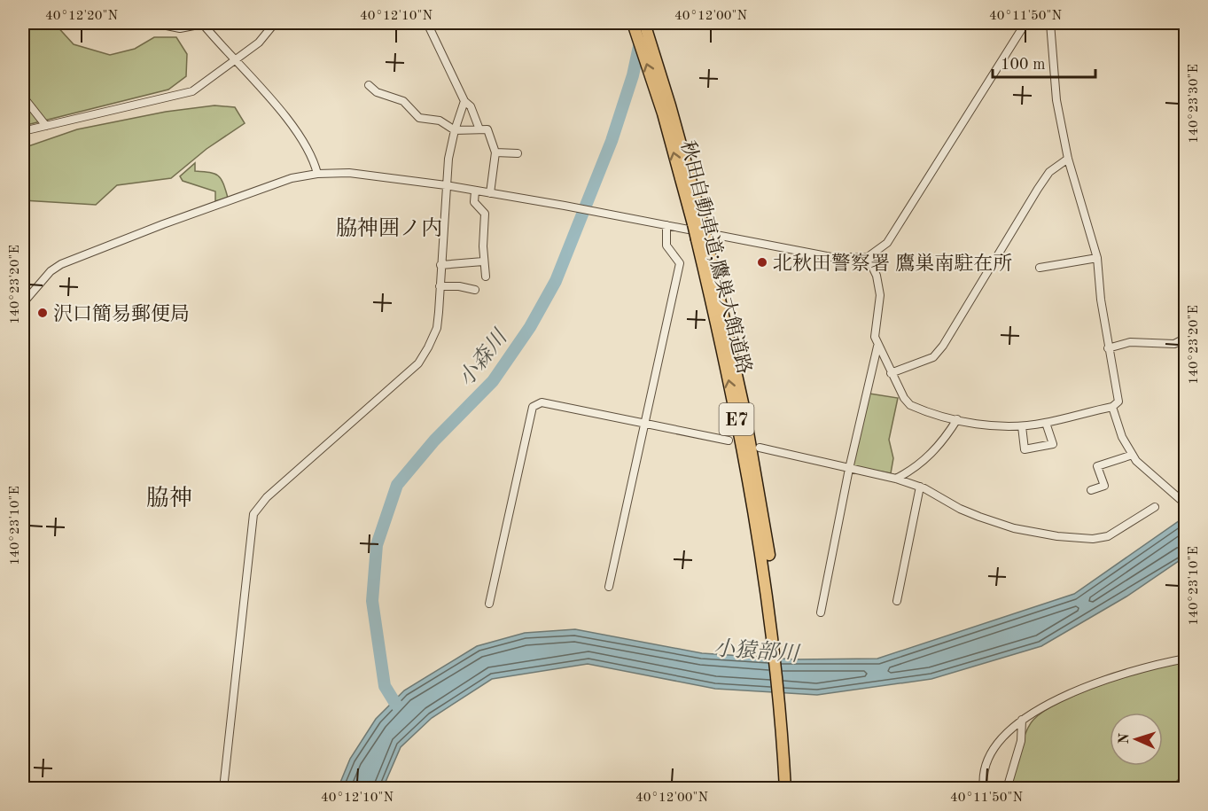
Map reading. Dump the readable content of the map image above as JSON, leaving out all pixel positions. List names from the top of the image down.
{
  "streets": {
    "highway": ["秋田自動車道;鷹巣大館道路", "E7"]
  },
  "districts": ["脇神囲ノ内", "脇神"],
  "water": ["小森川", "小猿部川"],
  "places": ["北秋田警察署 鷹巣南駐在所", "沢口簡易郵便局"],
  "scale_bar": "100 m",
  "north": "left",
  "coordinates": [
    "40°12'20\"N",
    "40°12'10\"N",
    "40°12'00\"N",
    "40°11'50\"N",
    "140°23'30\"E",
    "140°23'20\"E",
    "140°23'10\"E"
  ]
}
